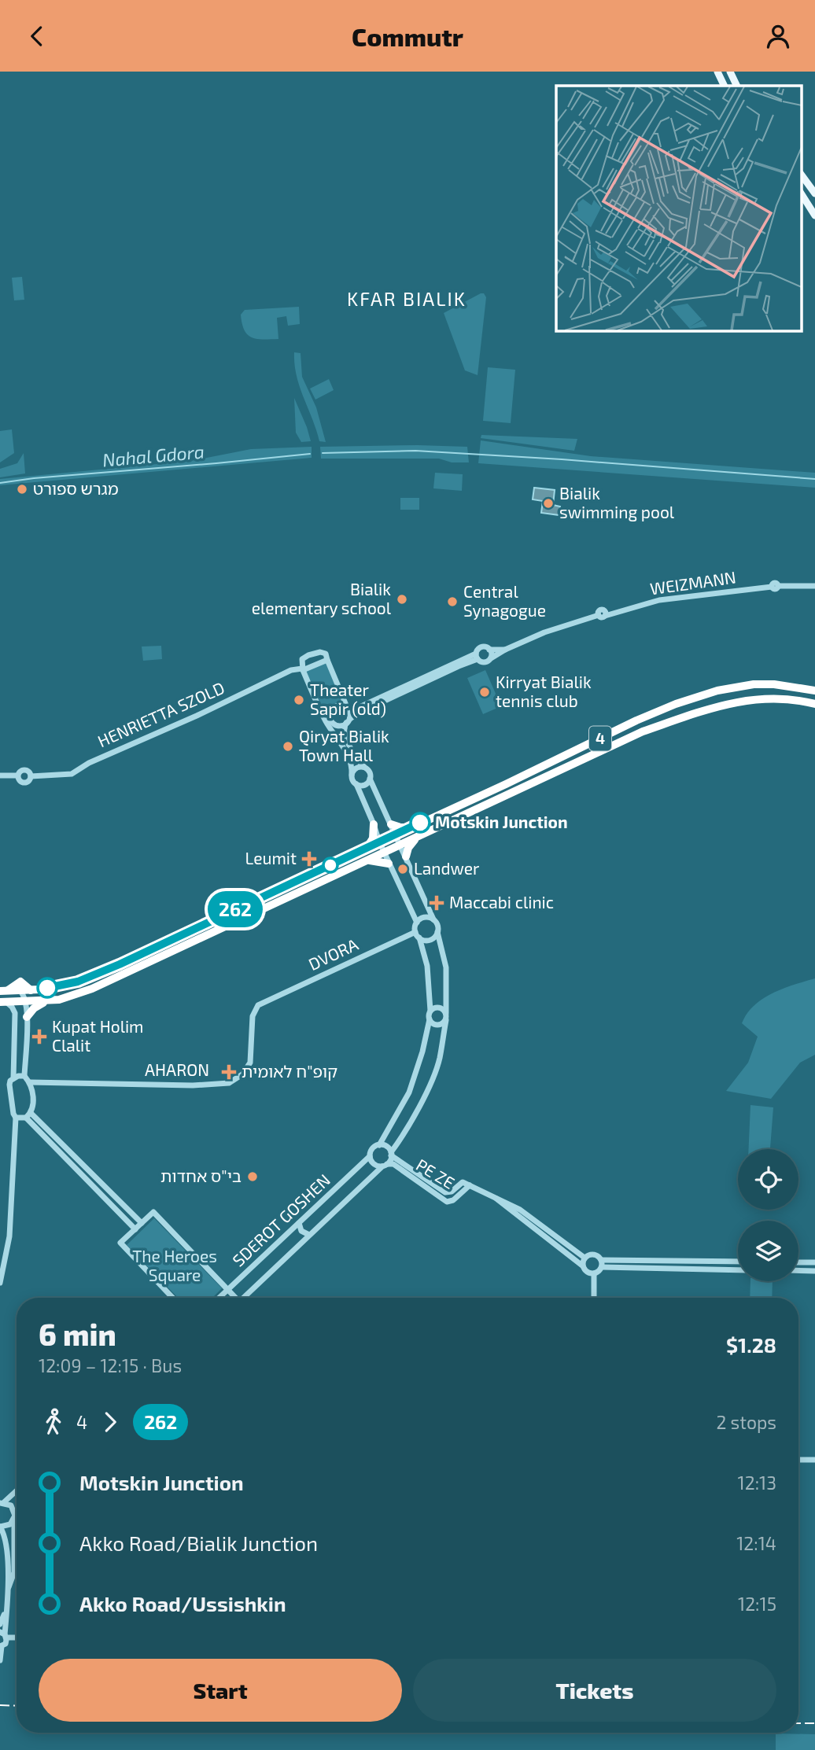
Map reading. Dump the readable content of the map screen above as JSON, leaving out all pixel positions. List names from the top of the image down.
{
  "streets": {
    "highway": ["4"],
    "street": [
      "WEIZMANN",
      "HENRIETTA SZOLD",
      "DVORA",
      "AHARON",
      "PE ZE",
      "SDEROT GOSHEN"
    ]
  },
  "crossings": [
    ["DVORA", "AHARON"],
    ["PE ZE", "SDEROT GOSHEN"]
  ],
  "districts": ["KFAR BIALIK"],
  "water": ["Nahal Gdora"],
  "parks": ["The Heroes Square"],
  "places": {
    "other": [
      "מגרש ספורט",
      "Bialik swimming pool",
      "Bialik elementary school",
      "Central Synagogue",
      "Kirryat Bialik tennis club",
      "Theater Sapir (old)",
      "Qiryat Bialik Town Hall",
      "Motskin Junction",
      "Landwer",
      "בי\"ס אחדות"
    ],
    "health": [
      "Leumit",
      "Maccabi clinic",
      "Kupat Holim Clalit",
      "קופ\"ח לאומית"
    ]
  },
  "lines": ["bus line 262"],
  "page": {
    "header": "Commutr",
    "on_map": "262",
    "heading": ["6 min", "12:09 – 12:15 · Bus", "$1.28"],
    "legs": ["4", "262", "2 stops"],
    "list": [
      {
        "name": "Motskin Junction",
        "value": "12:13"
      },
      {
        "name": "Akko Road/Bialik Junction",
        "value": "12:14"
      },
      {
        "name": "Akko Road/Ussishkin",
        "value": "12:15"
      }
    ],
    "buttons": ["Start", "Tickets"]
  }
}
